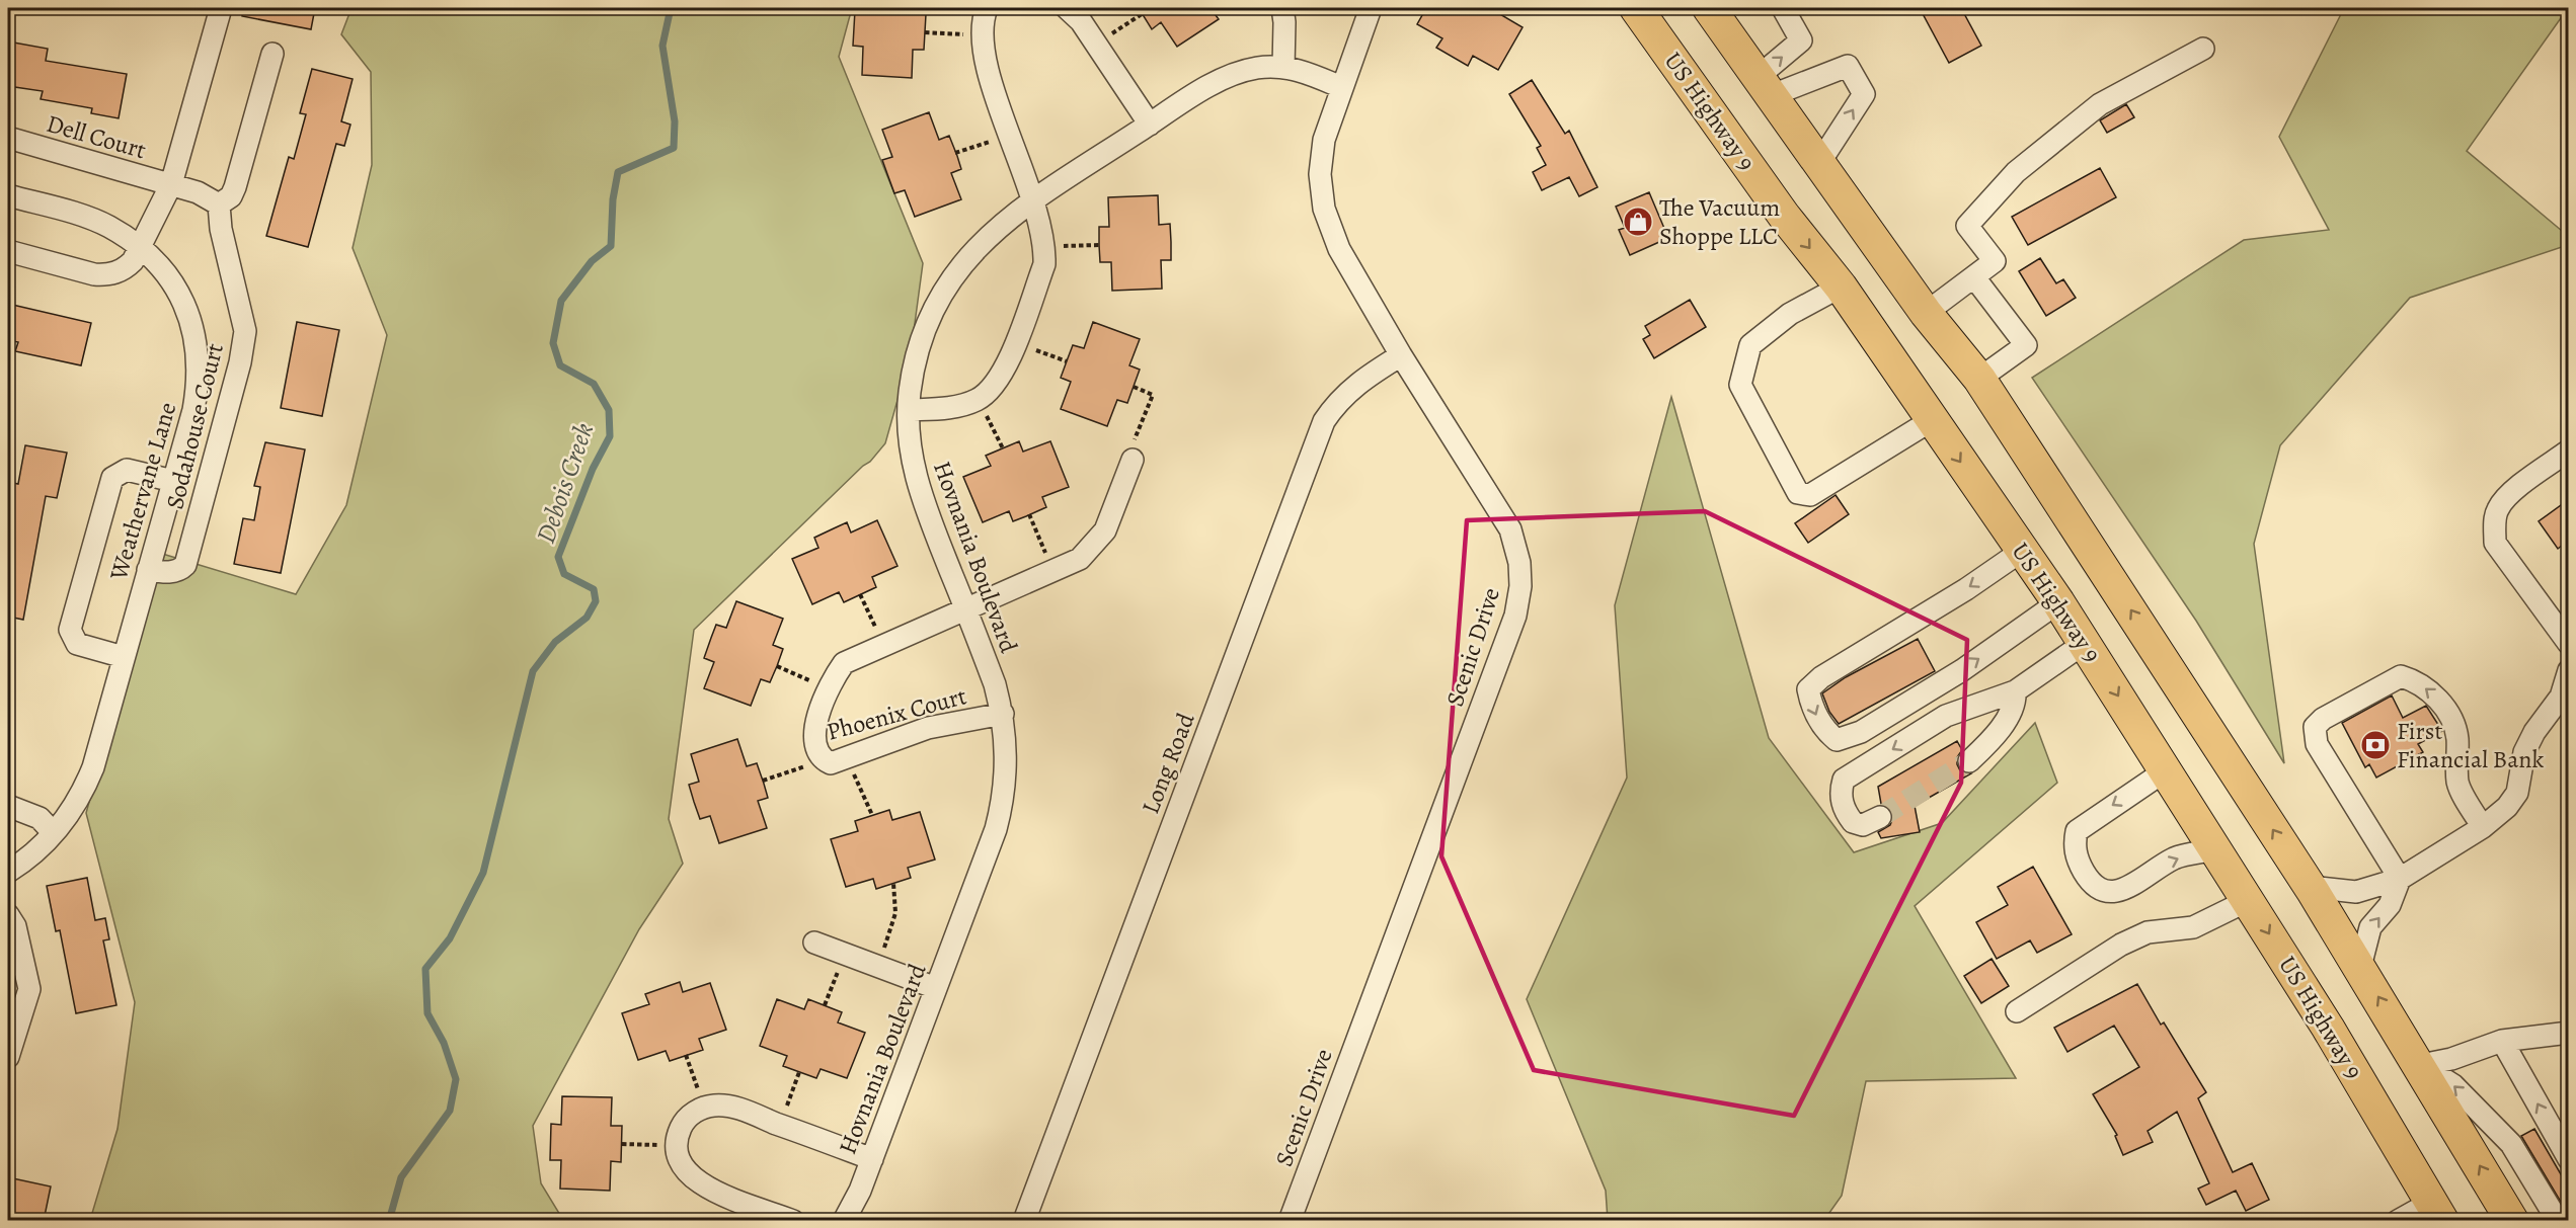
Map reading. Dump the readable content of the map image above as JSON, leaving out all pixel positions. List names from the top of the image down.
{
  "streets": {
    "highway": ["US Highway 9"],
    "street": [
      "Dell Court",
      "Sodahouse Court",
      "Weathervane Lane",
      "Hovnania Boulevard",
      "Scenic Drive",
      "Phoenix Court",
      "Long Road"
    ]
  },
  "crossings": [
    ["Sodahouse Court", "Weathervane Lane"],
    ["Hovnania Boulevard", "Scenic Drive"],
    ["Hovnania Boulevard", "Phoenix Court"],
    ["Scenic Drive", "Long Road"]
  ],
  "water": ["Debois Creek"],
  "places": {
    "shop": ["The Vacuum Shoppe LLC"],
    "bank": ["First Financial Bank"]
  }
}
